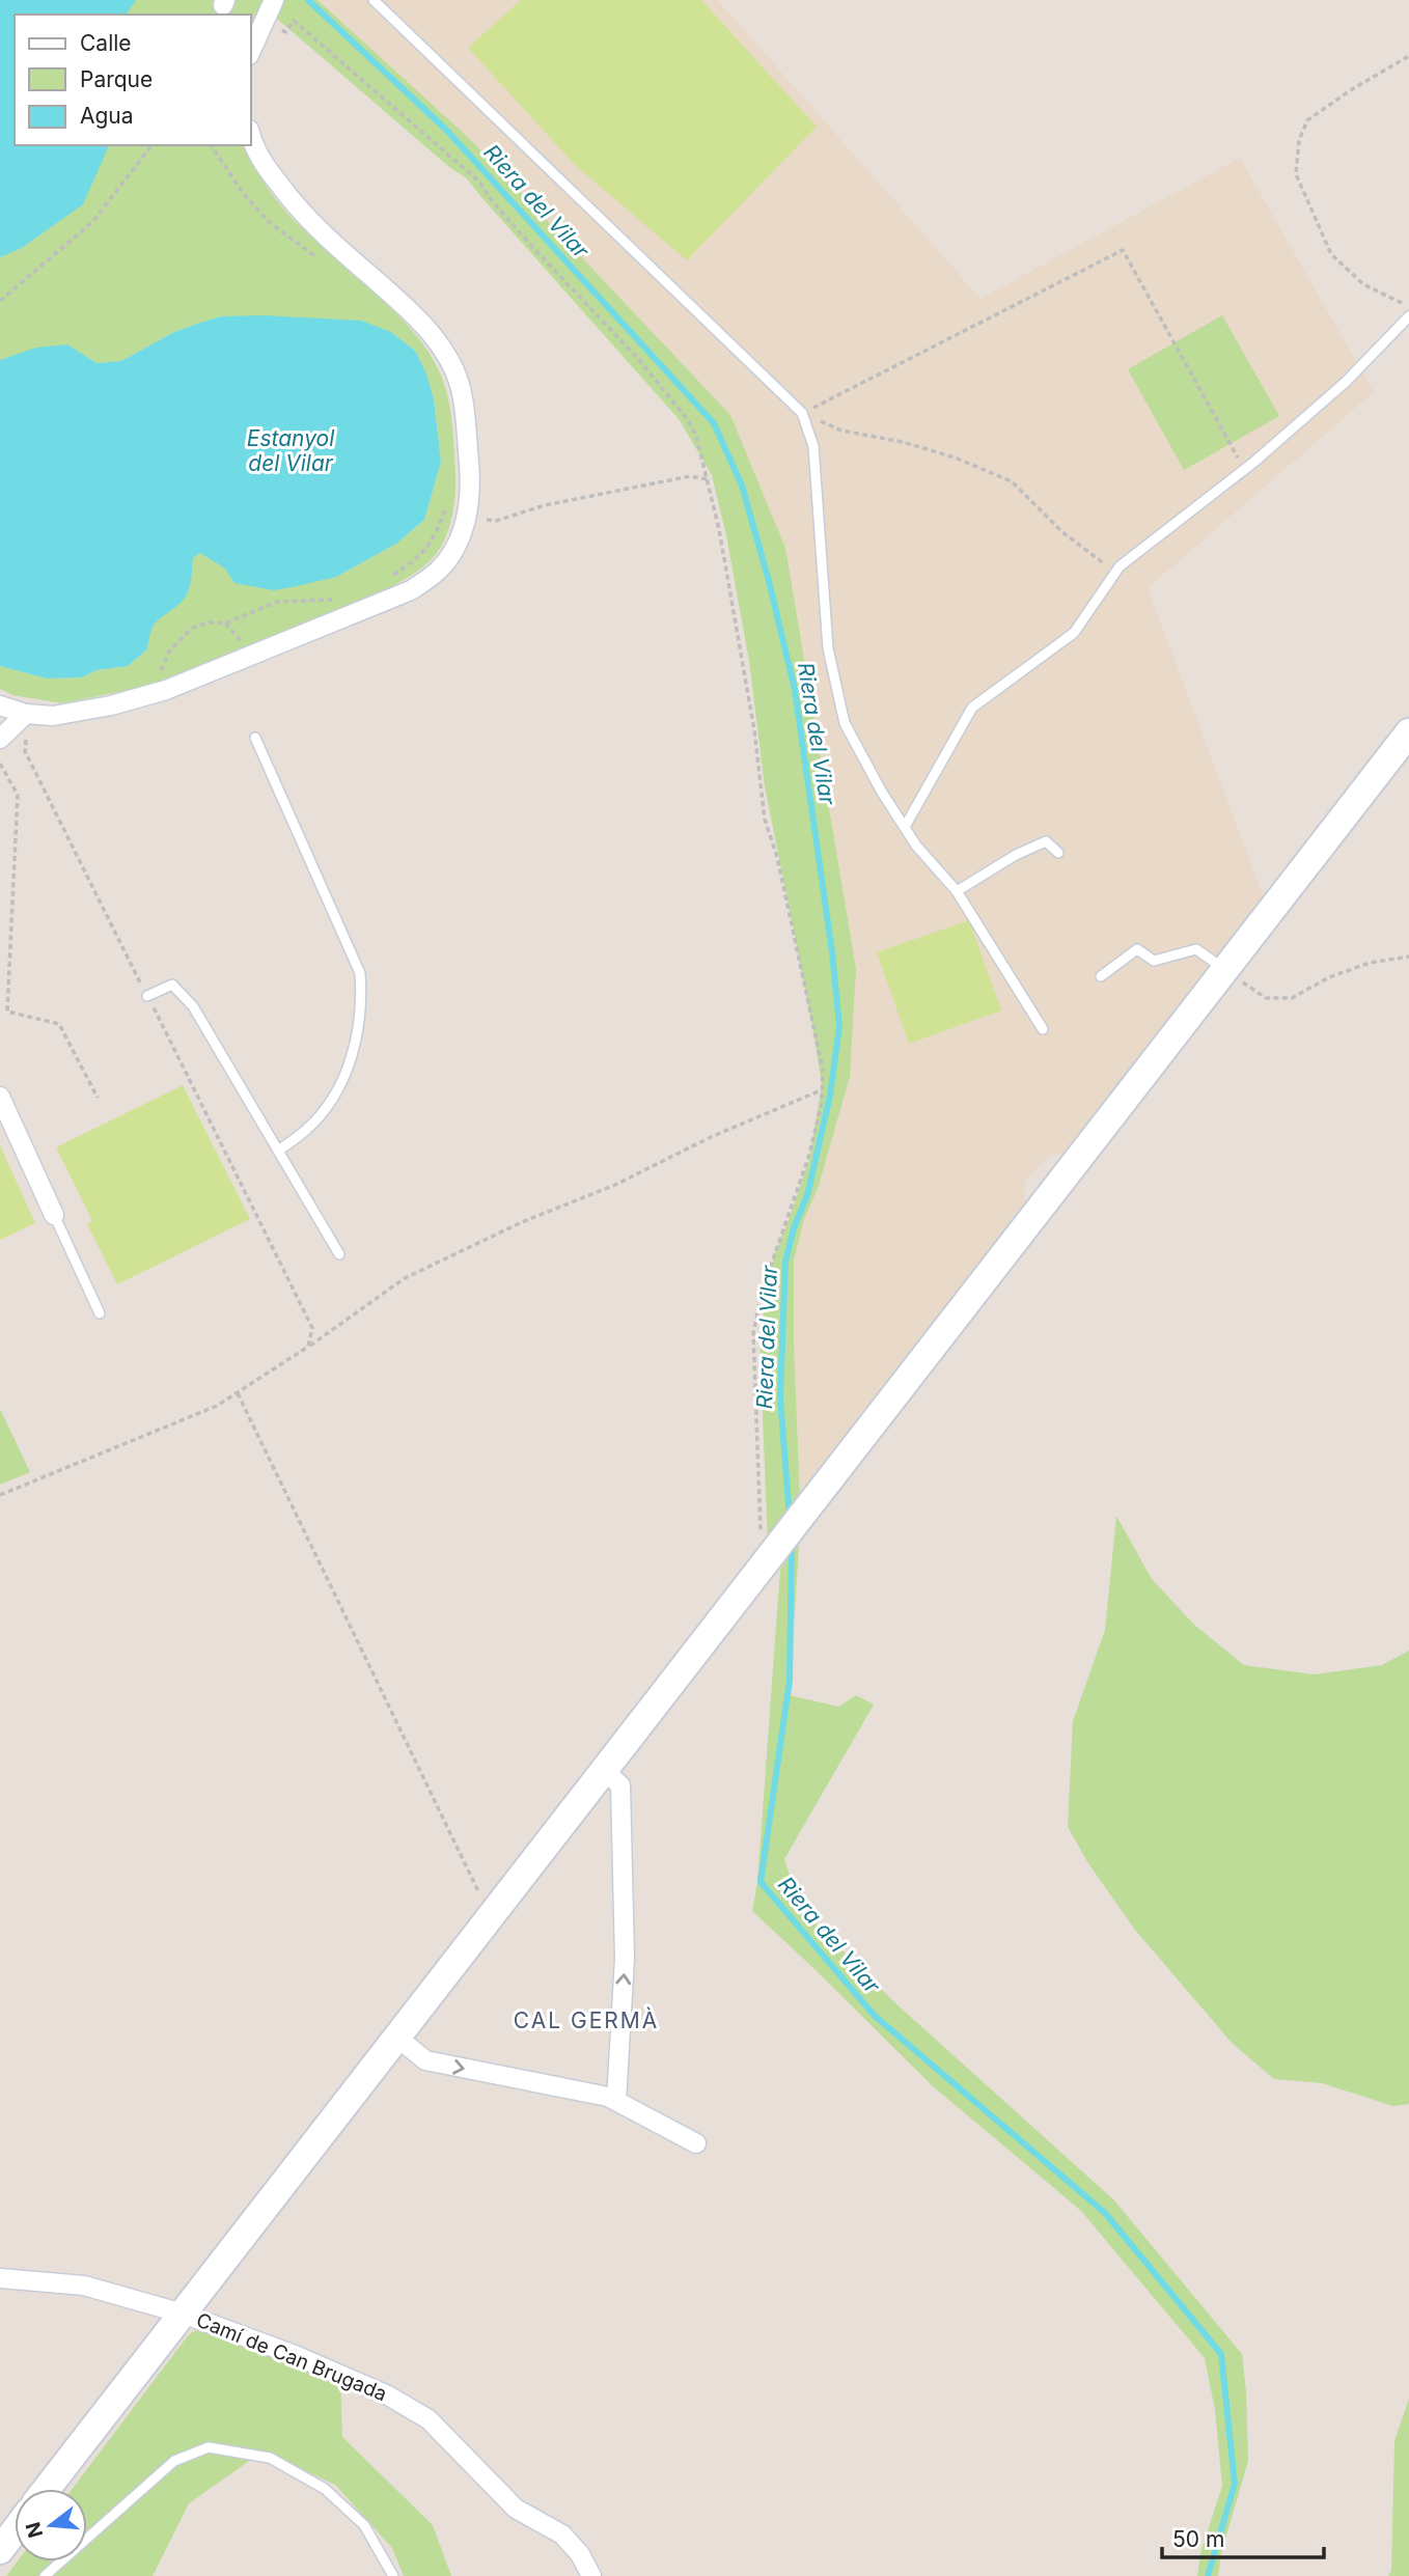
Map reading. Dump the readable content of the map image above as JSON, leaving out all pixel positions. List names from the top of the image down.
{
  "streets": {
    "street": ["Camí de Can Brugada"]
  },
  "districts": ["CAL GERMÀ"],
  "water": ["Riera del Vilar", "Estanyol del Vilar"],
  "legend": ["Calle", "Parque", "Agua"],
  "scale_bar": "50 m",
  "north": "left"
}
